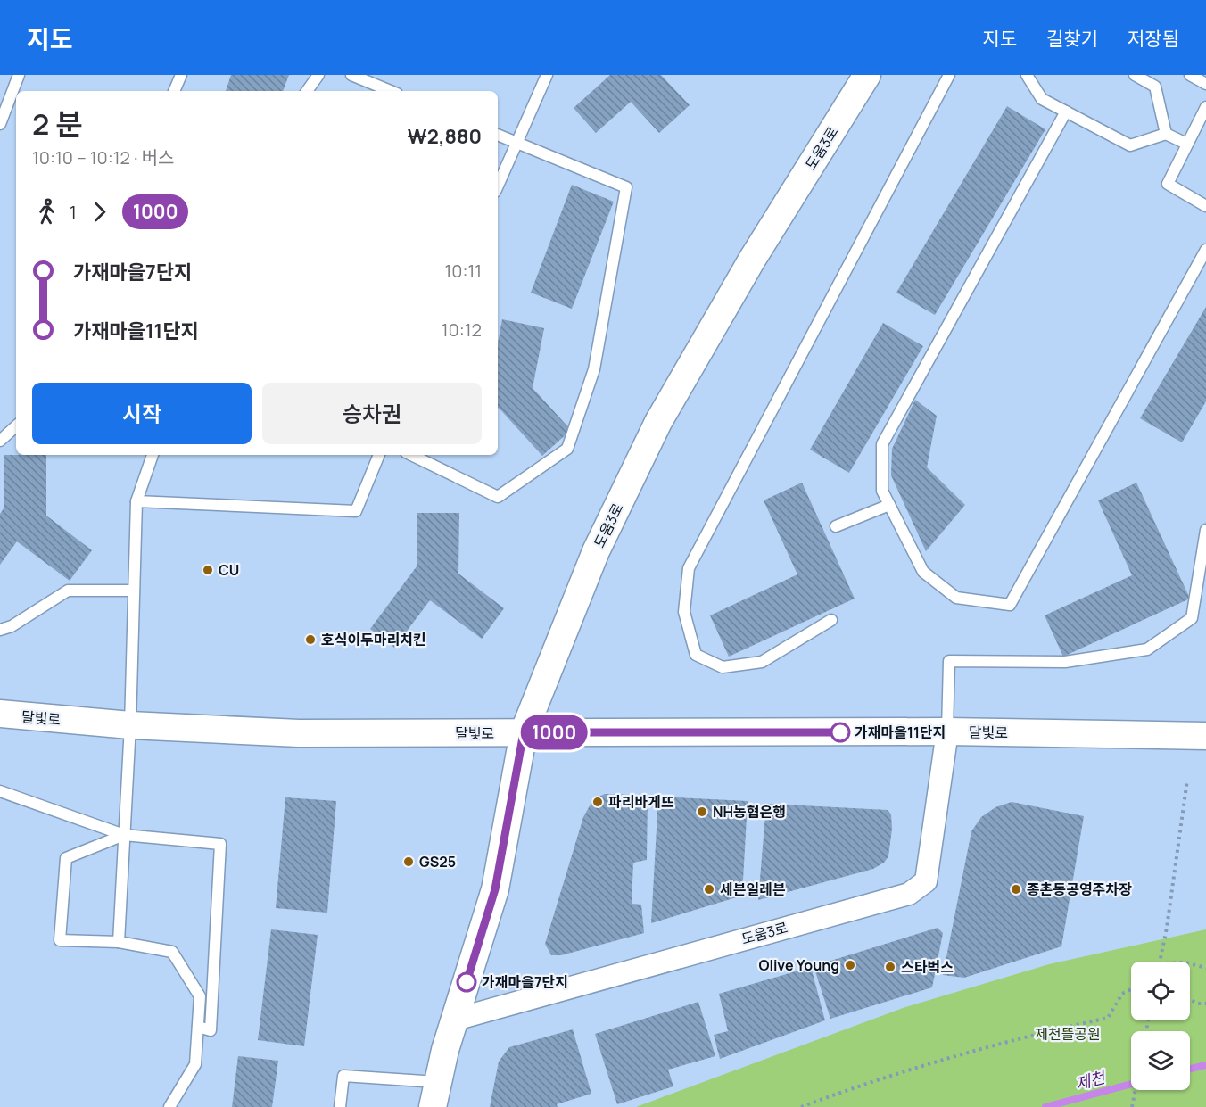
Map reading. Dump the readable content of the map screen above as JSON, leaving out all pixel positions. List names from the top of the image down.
{
  "streets": {
    "street": ["도움3로", "달빛로"]
  },
  "crossings": [
    ["도움3로", "달빛로"]
  ],
  "water": ["제천"],
  "parks": ["제천뜰공원"],
  "places": [
    "CU",
    "호식이두마리치킨",
    "가재마을11단지",
    "파리바게뜨",
    "NH농협은행",
    "GS25",
    "세븐일레븐",
    "종촌동공영주차장",
    "Olive Young",
    "스타벅스",
    "가재마을7단지"
  ],
  "lines": ["bus line 1000"],
  "page": {
    "header": "지도",
    "nav": ["지도", "길찾기", "저장됨"],
    "on_map": "1000",
    "heading": ["2 분", "10:10 – 10:12 · 버스", "₩2,880"],
    "legs": ["1", "1000"],
    "list": [
      {
        "name": "가재마을7단지",
        "value": "10:11"
      },
      {
        "name": "가재마을11단지",
        "value": "10:12"
      }
    ],
    "buttons": ["시작", "승차권"]
  }
}
